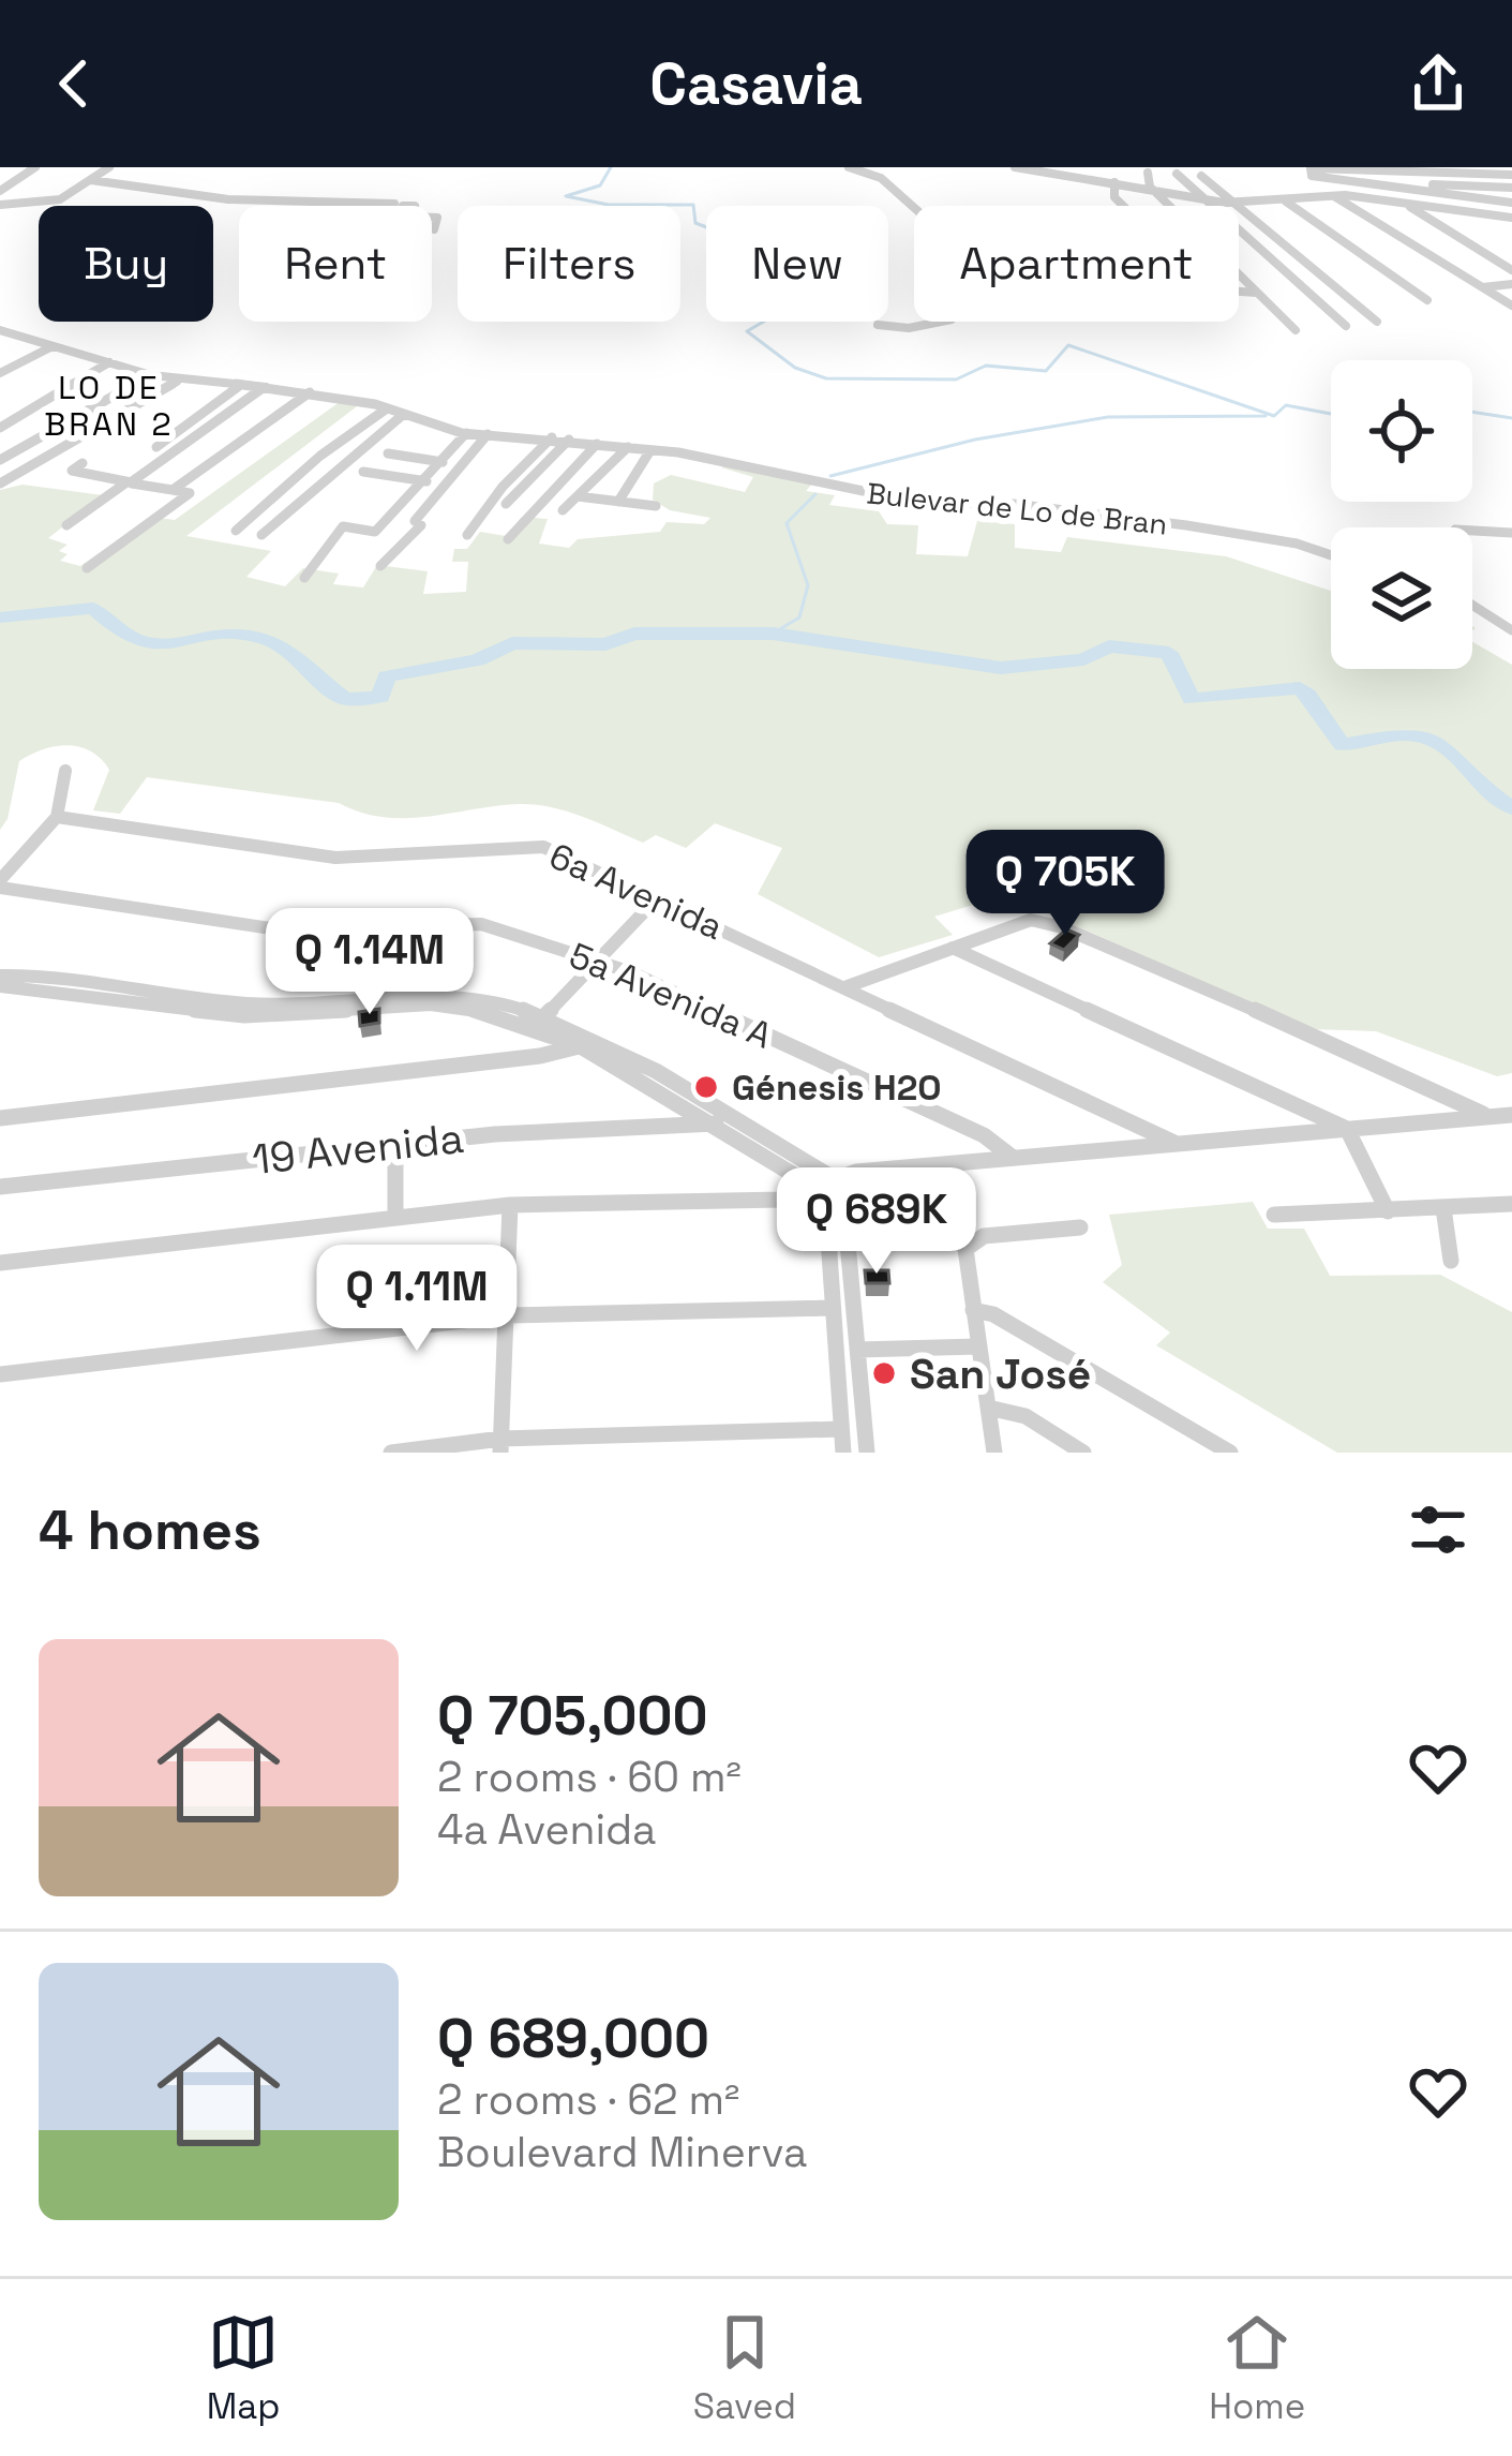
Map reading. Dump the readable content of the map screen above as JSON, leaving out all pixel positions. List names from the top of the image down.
{
  "streets": {
    "street": [
      "Bulevar de Lo de Bran",
      "6a Avenida",
      "5a Avenida A",
      "19 Avenida"
    ]
  },
  "districts": ["LO DE BRAN 2"],
  "places": ["Génesis H2O", "San José"],
  "page": {
    "header": "Casavia",
    "chip": [
      "Buy",
      "Rent",
      "Filters",
      "New",
      "Apartment"
    ],
    "price": [
      "Q 705K",
      "Q 1.14M",
      "Q 689K",
      "Q 1.11M"
    ],
    "heading": "4 homes",
    "list": [
      {
        "name": "Q 705,000",
        "note": "2 rooms · 60 m² · 4a Avenida"
      },
      {
        "name": "Q 689,000",
        "note": "2 rooms · 62 m² · Boulevard Minerva"
      }
    ],
    "tabs": ["Map", "Saved", "Home"]
  }
}
